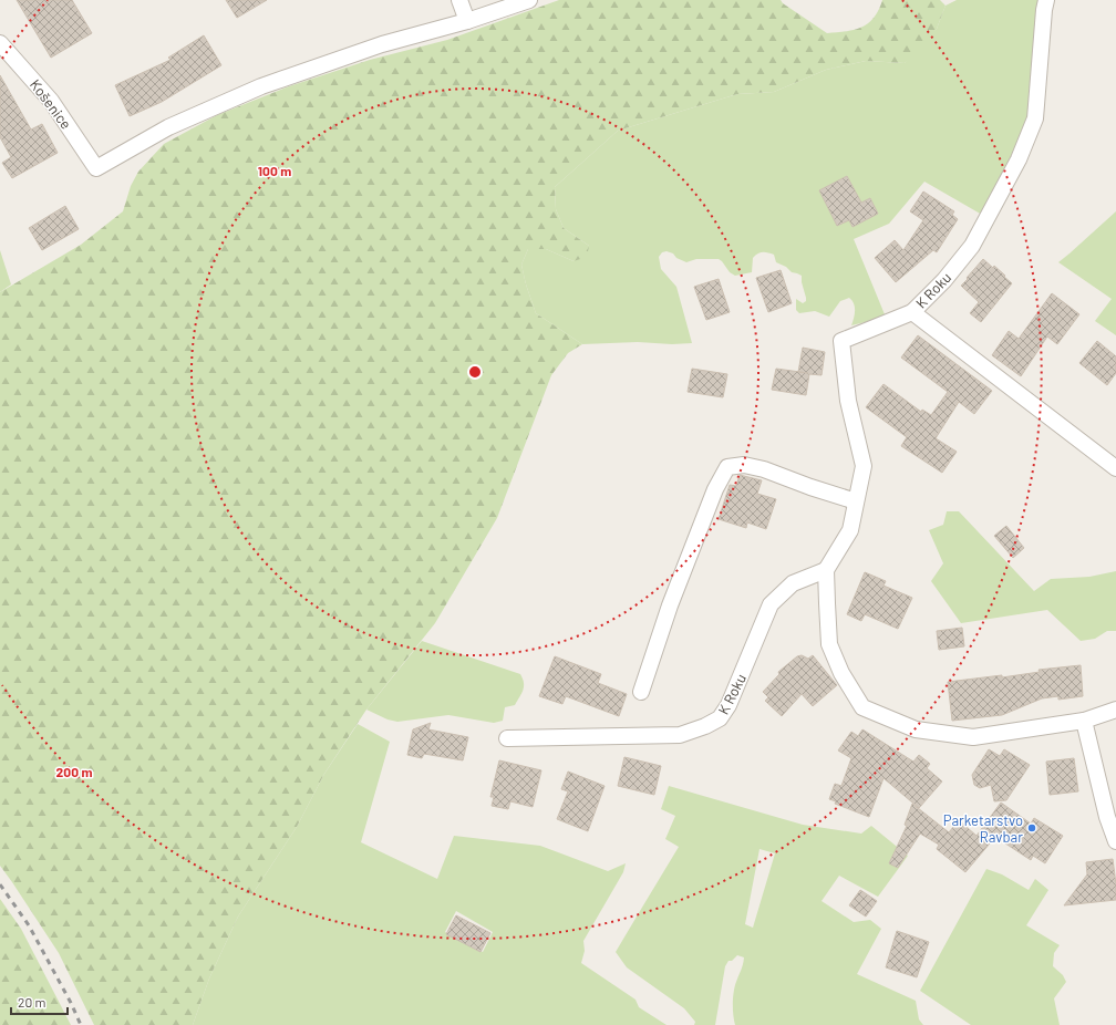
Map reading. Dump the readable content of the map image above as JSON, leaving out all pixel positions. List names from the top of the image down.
{
  "streets": {
    "street": ["Košenice", "K Roku"]
  },
  "places": ["Parketarstvo Ravbar"],
  "scale_bar": "20 m",
  "rings": ["100 m", "200 m"]
}
